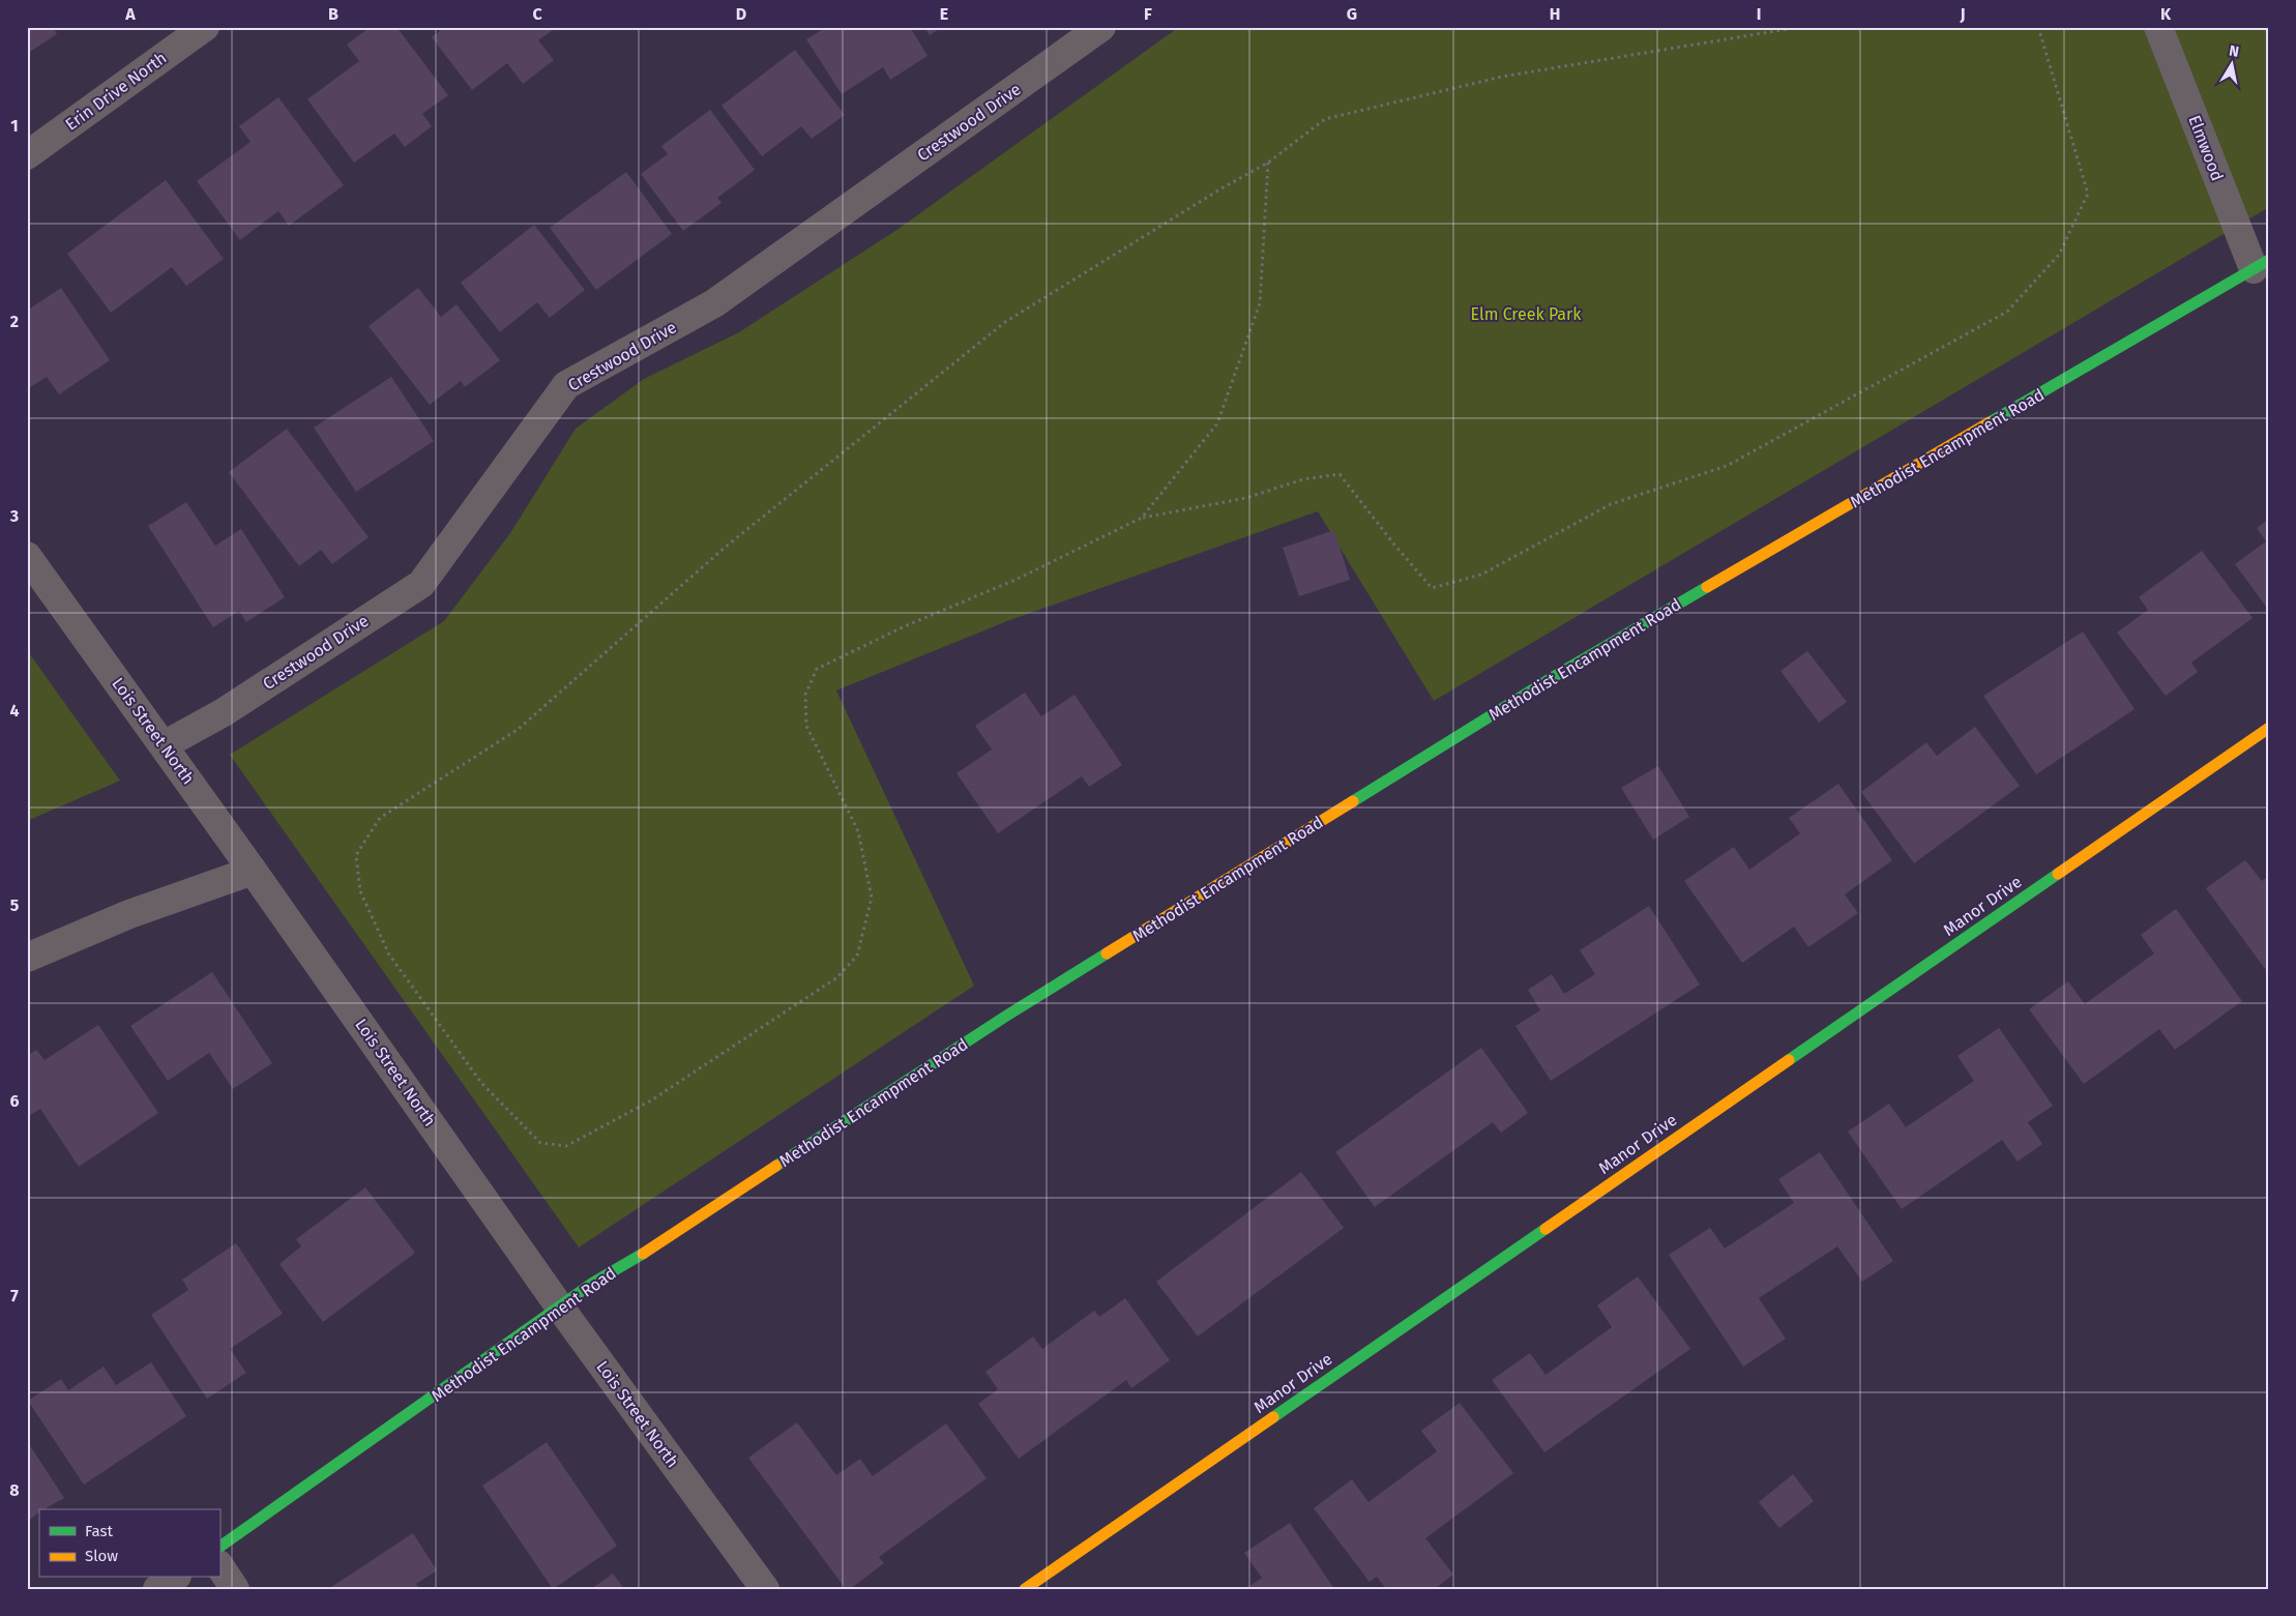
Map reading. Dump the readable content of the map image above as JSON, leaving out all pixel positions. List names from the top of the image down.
{
  "streets": {
    "street": [
      "Erin Drive North",
      "Crestwood Drive",
      "Elmwood",
      "Methodist Encampment Road",
      "Lois Street North",
      "Manor Drive"
    ]
  },
  "crossings": [
    ["Crestwood Drive", "Lois Street North"],
    ["Elmwood", "Methodist Encampment Road"],
    ["Methodist Encampment Road", "Lois Street North"]
  ],
  "parks": ["Elm Creek Park"],
  "legend": ["Fast", "Slow"],
  "north": "top",
  "grid": {
    "columns": [
      "A",
      "B",
      "C",
      "D",
      "E",
      "F",
      "G",
      "H",
      "I",
      "J",
      "K"
    ],
    "rows": [
      "1",
      "2",
      "3",
      "4",
      "5",
      "6",
      "7",
      "8"
    ]
  }
}
